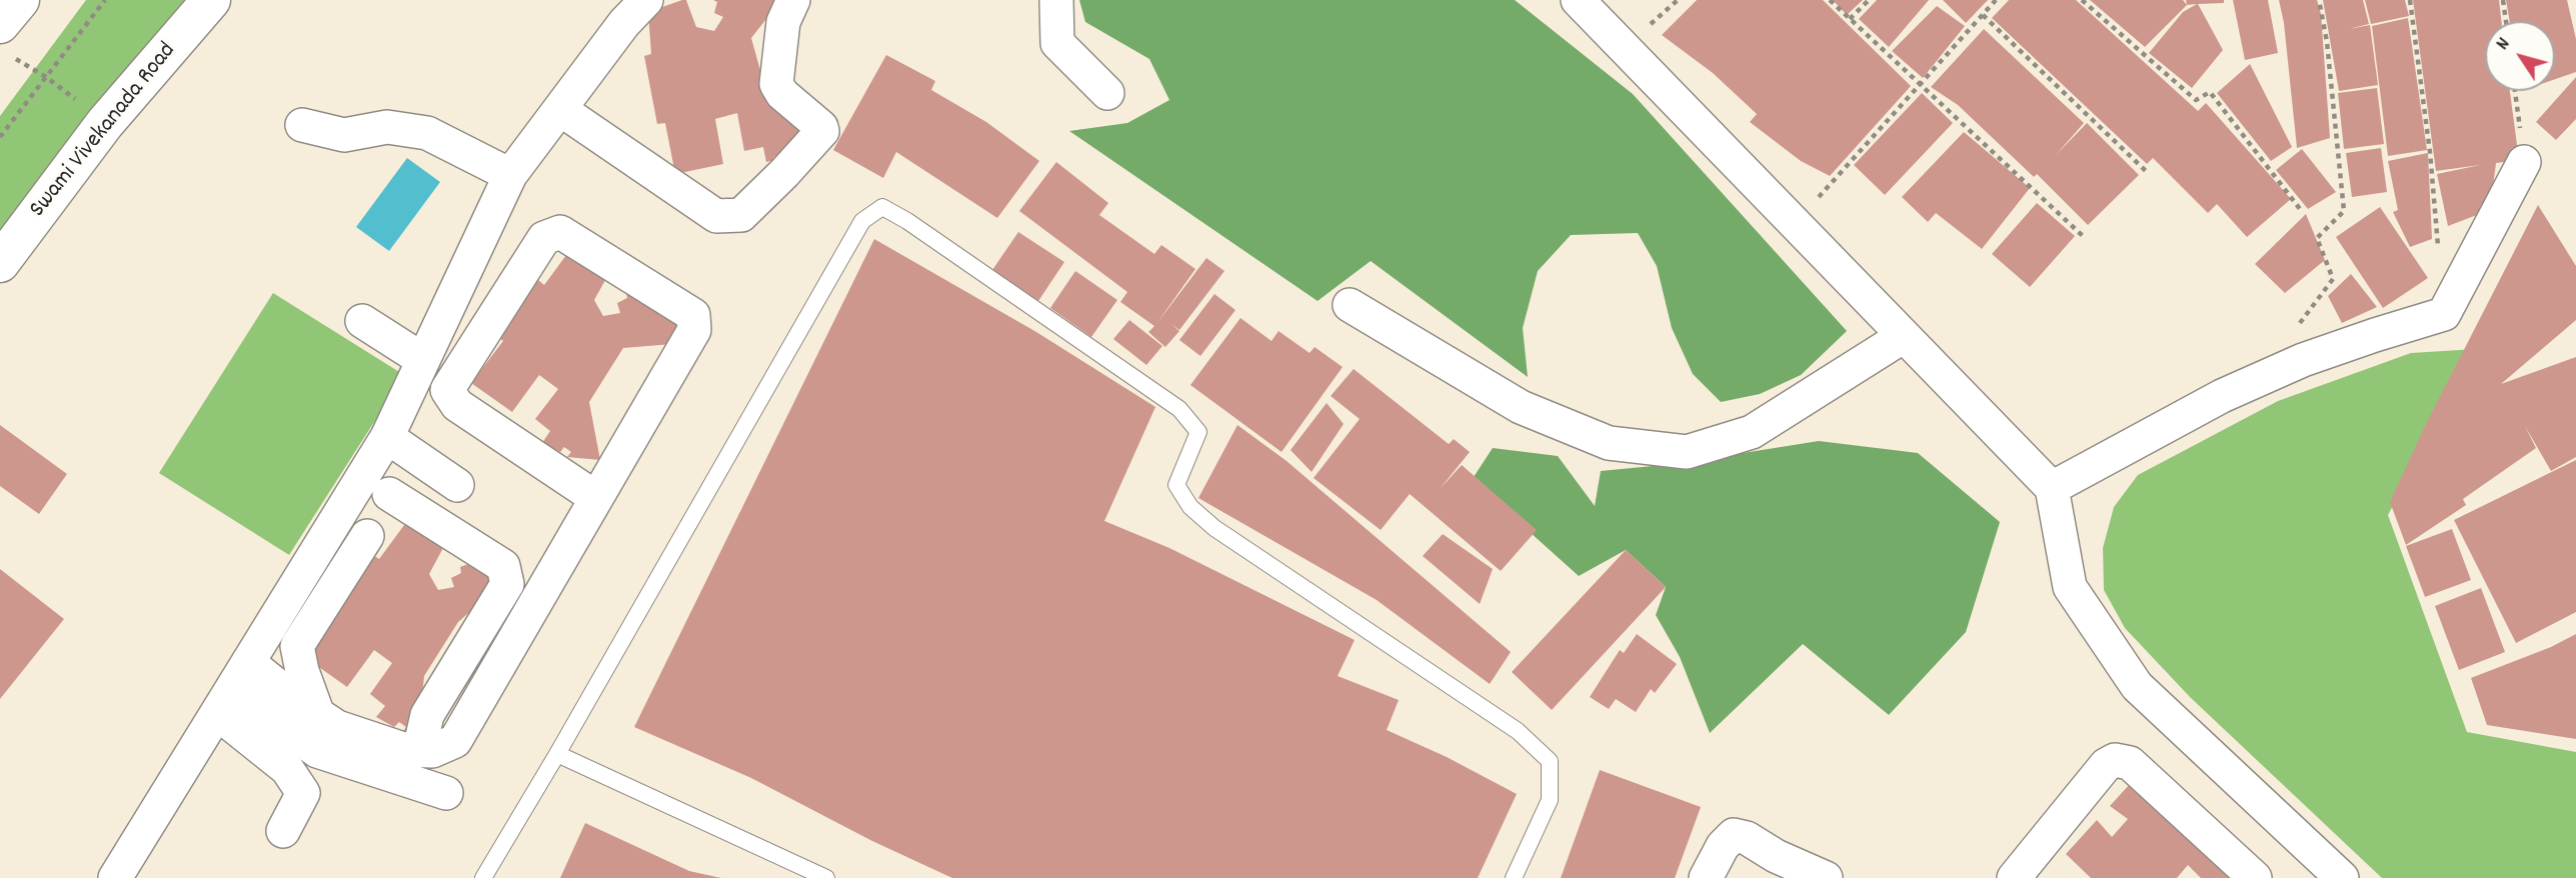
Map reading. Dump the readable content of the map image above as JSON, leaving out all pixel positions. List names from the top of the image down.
{
  "streets": {
    "street": ["Swami Vivekanada Road"]
  },
  "north": "top left"
}
